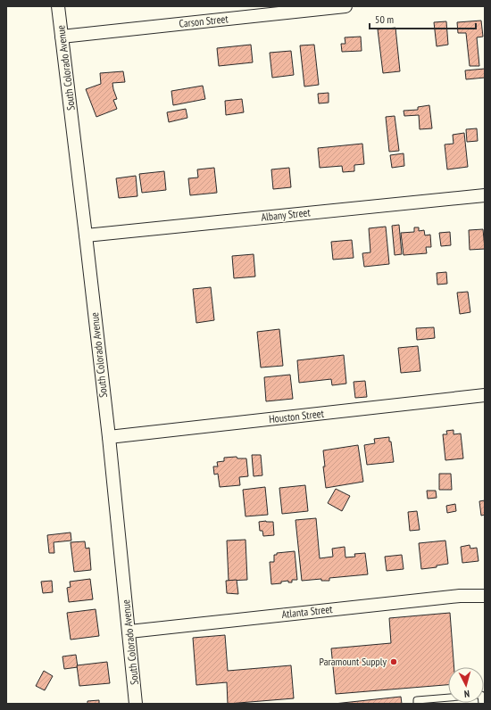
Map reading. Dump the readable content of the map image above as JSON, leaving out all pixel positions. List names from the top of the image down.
{
  "streets": {
    "street": [
      "Carson Street",
      "South Colorado Avenue",
      "Albany Street",
      "Houston Street",
      "Atlanta Street"
    ]
  },
  "crossings": [
    ["Carson Street", "South Colorado Avenue"],
    ["South Colorado Avenue", "Albany Street"],
    ["South Colorado Avenue", "Houston Street"],
    ["South Colorado Avenue", "Atlanta Street"]
  ],
  "places": ["Paramount Supply"],
  "scale_bar": "50 m",
  "north": "bottom"
}
